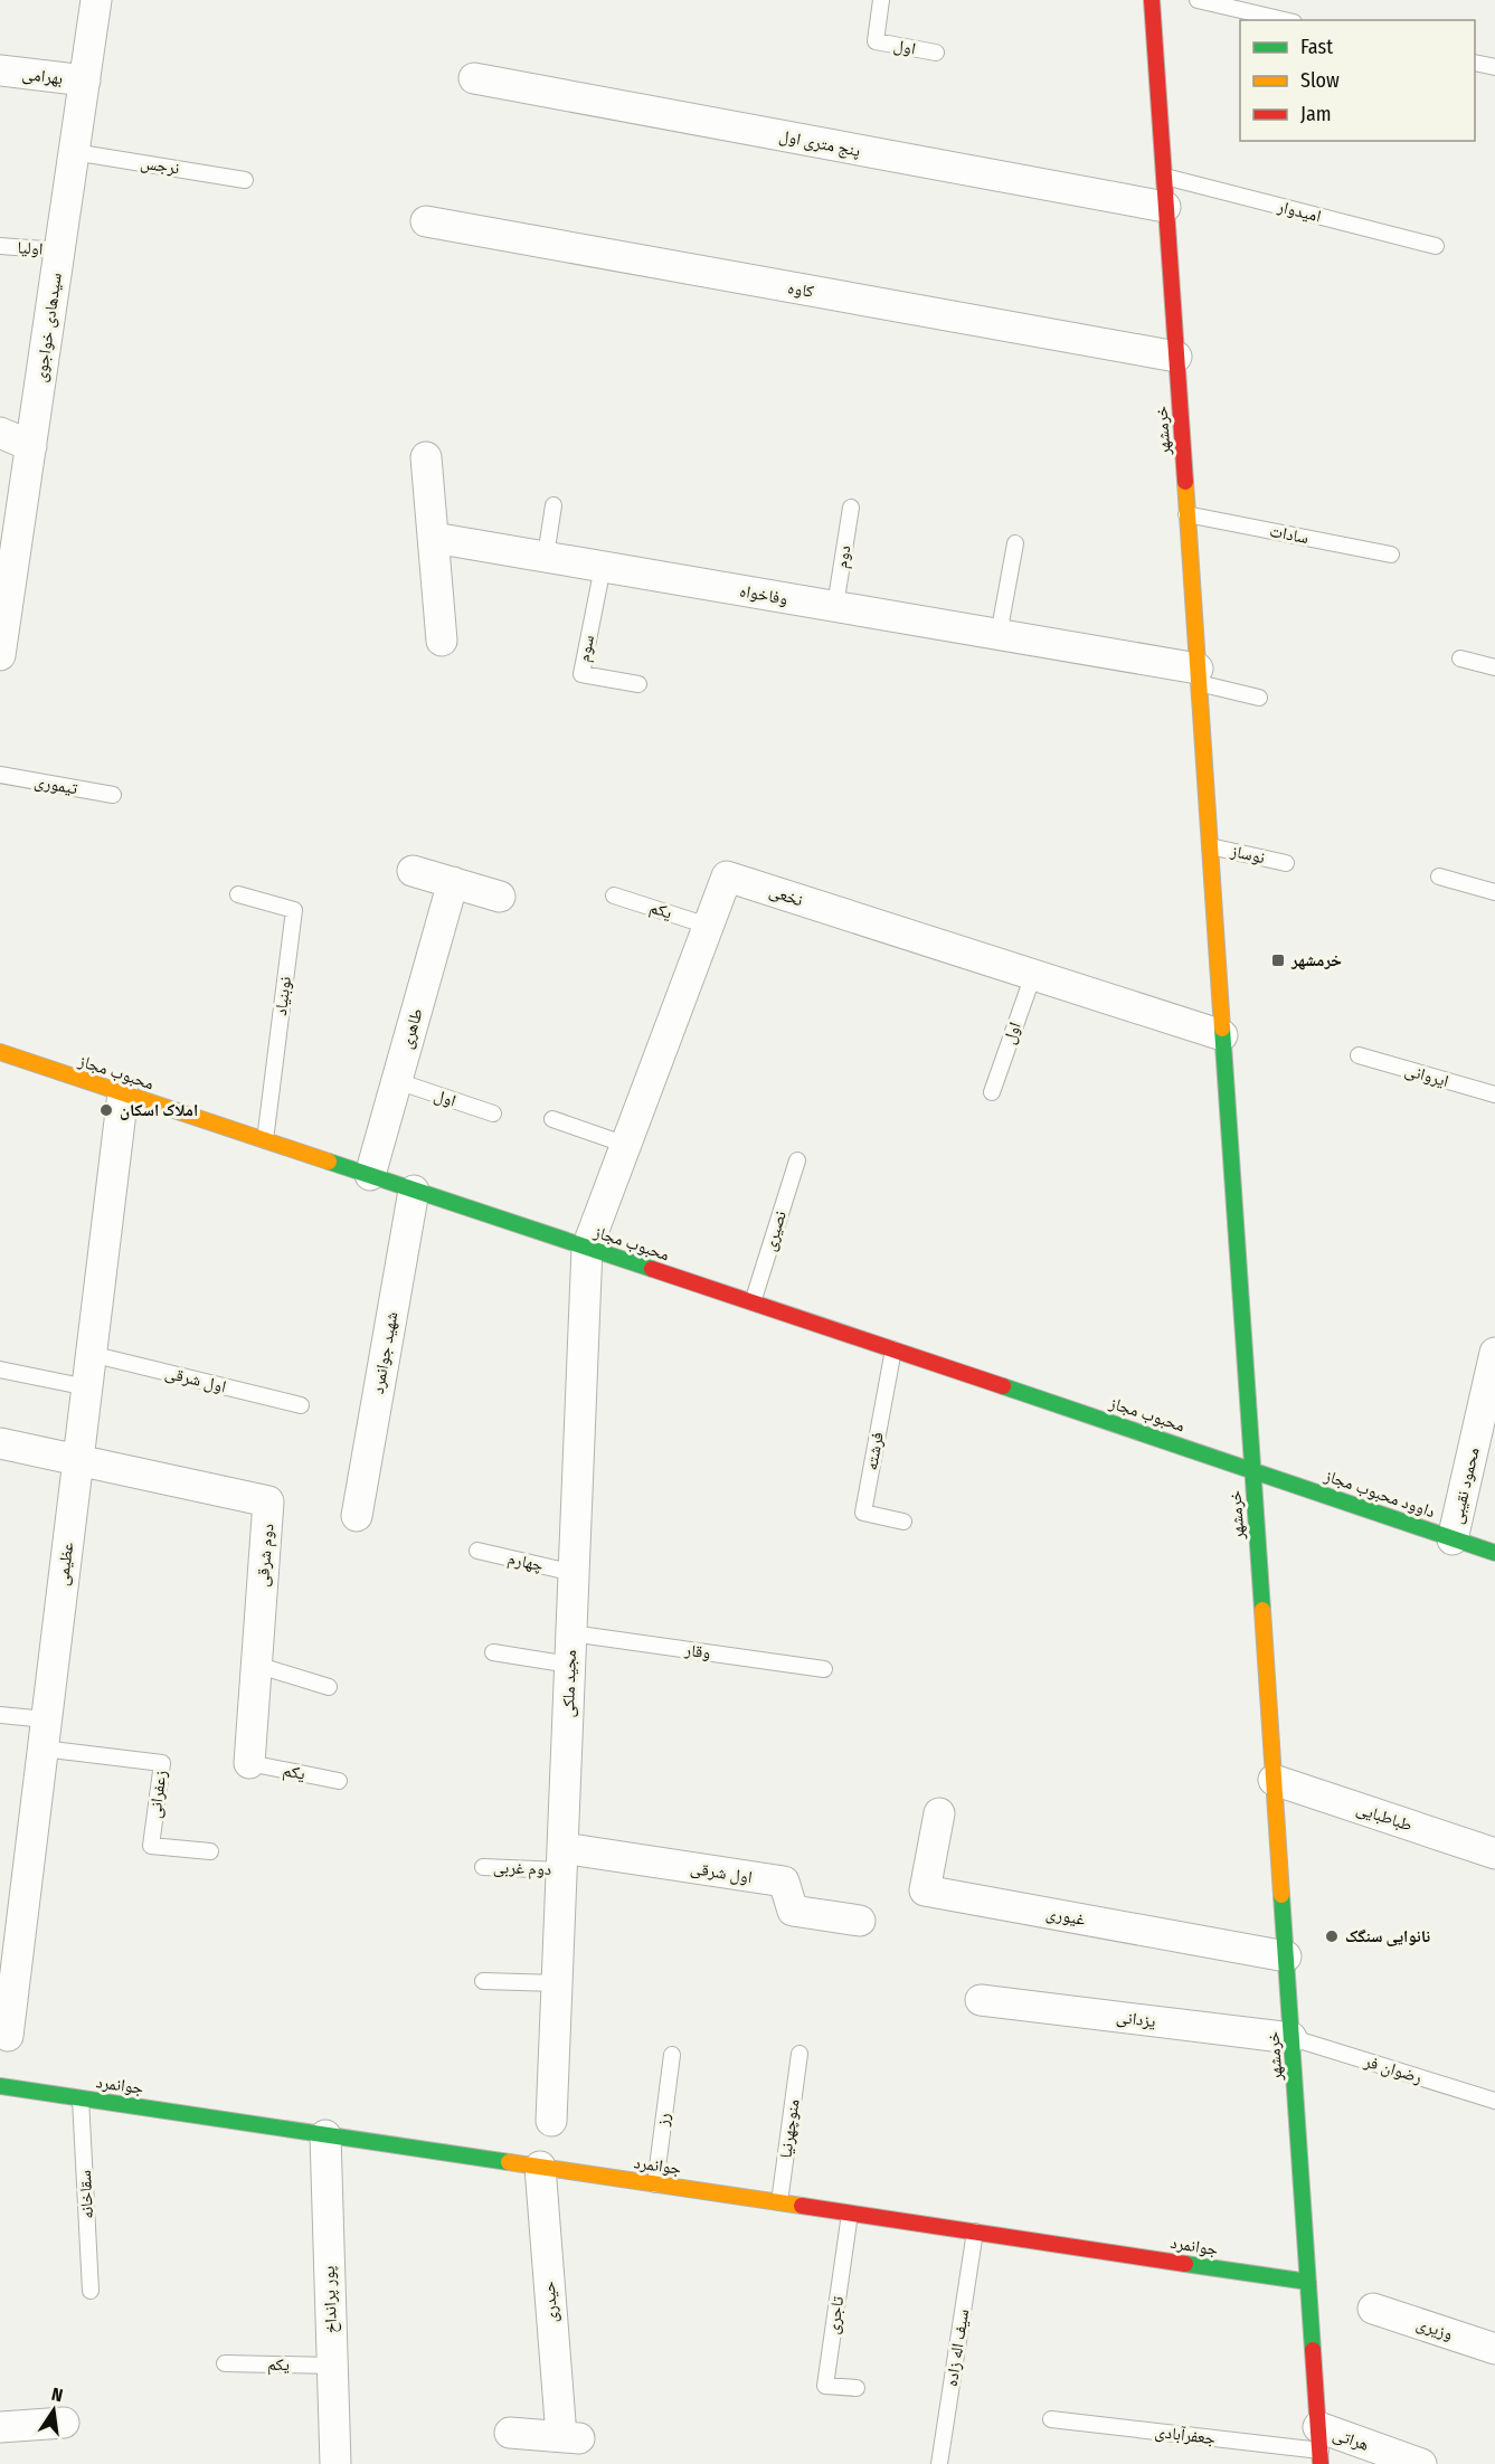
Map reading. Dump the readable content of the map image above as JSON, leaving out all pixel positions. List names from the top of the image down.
{
  "streets": {
    "street": [
      "بهرامی",
      "پنج متری اول",
      "کاوه",
      "سیدهادی خواجوی",
      "خرمشهر",
      "وفاخواه",
      "نخعی",
      "طاهری",
      "محبوب مجاز",
      "شهید جوانمرد",
      "اول شرقی",
      "محمود نقیبی",
      "داوود محبوب مجاز",
      "دوم شرقی",
      "عظیمی",
      "مجید ملکی",
      "طباطبایی",
      "غیوری",
      "یزدانی",
      "جوانمرد",
      "پور پرانداخ",
      "حیدری",
      "وزیری",
      "هراتی"
    ],
    "lane": [
      "اول",
      "نرجس",
      "امیدوار",
      "اولیا",
      "سادات",
      "دوم",
      "سوم",
      "تیموری",
      "نوساز",
      "یکم",
      "نوبنیاد",
      "ایروانی",
      "نصیری",
      "فرشته",
      "چهارم",
      "وقار",
      "زعفرانی",
      "دوم غربی",
      "رضوان فر",
      "رز",
      "منوچهرنیا",
      "سقاخانه",
      "تاجری",
      "سیف اله زاده",
      "جعفرآبادی"
    ]
  },
  "crossings": [
    ["اول", "نخعی"],
    ["اول", "طاهری"],
    ["بهرامی", "سیدهادی خواجوی"],
    ["پنج متری اول", "خرمشهر"],
    ["نرجس", "سیدهادی خواجوی"],
    ["امیدوار", "خرمشهر"],
    ["اولیا", "سیدهادی خواجوی"],
    ["کاوه", "خرمشهر"],
    ["خرمشهر", "سادات"],
    ["خرمشهر", "وفاخواه"],
    ["خرمشهر", "نوساز"],
    ["خرمشهر", "نخعی"],
    ["خرمشهر", "محبوب مجاز"],
    ["خرمشهر", "داوود محبوب مجاز"],
    ["خرمشهر", "طباطبایی"],
    ["خرمشهر", "غیوری"],
    ["خرمشهر", "یزدانی"],
    ["خرمشهر", "رضوان فر"],
    ["خرمشهر", "جوانمرد"],
    ["خرمشهر", "جعفرآبادی"],
    ["خرمشهر", "هراتی"],
    ["دوم", "وفاخواه"],
    ["وفاخواه", "سوم"],
    ["نخعی", "یکم"],
    ["نخعی", "محبوب مجاز"],
    ["نخعی", "مجید ملکی"],
    ["یکم", "دوم شرقی"],
    ["یکم", "پور پرانداخ"],
    ["نوبنیاد", "محبوب مجاز"],
    ["طاهری", "محبوب مجاز"],
    ["محبوب مجاز", "نصیری"],
    ["محبوب مجاز", "شهید جوانمرد"],
    ["محبوب مجاز", "فرشته"],
    ["محبوب مجاز", "داوود محبوب مجاز"],
    ["محبوب مجاز", "عظیمی"],
    ["محبوب مجاز", "مجید ملکی"],
    ["اول شرقی", "عظیمی"],
    ["اول شرقی", "مجید ملکی"],
    ["اول شرقی", "دوم غربی"],
    ["محمود نقیبی", "داوود محبوب مجاز"],
    ["دوم شرقی", "عظیمی"],
    ["چهارم", "مجید ملکی"],
    ["عظیمی", "زعفرانی"],
    ["وقار", "مجید ملکی"],
    ["مجید ملکی", "دوم غربی"],
    ["یزدانی", "رضوان فر"],
    ["جوانمرد", "رز"],
    ["جوانمرد", "منوچهرنیا"],
    ["جوانمرد", "سقاخانه"],
    ["جوانمرد", "پور پرانداخ"],
    ["جوانمرد", "حیدری"],
    ["جوانمرد", "تاجری"],
    ["جوانمرد", "سیف اله زاده"],
    ["جعفرآبادی", "هراتی"]
  ],
  "places": {
    "transit": ["خرمشهر"],
    "other": ["املاک اسکان", "نانوایی سنگک"]
  },
  "legend": ["Fast", "Slow", "Jam"],
  "north": "top"
}
